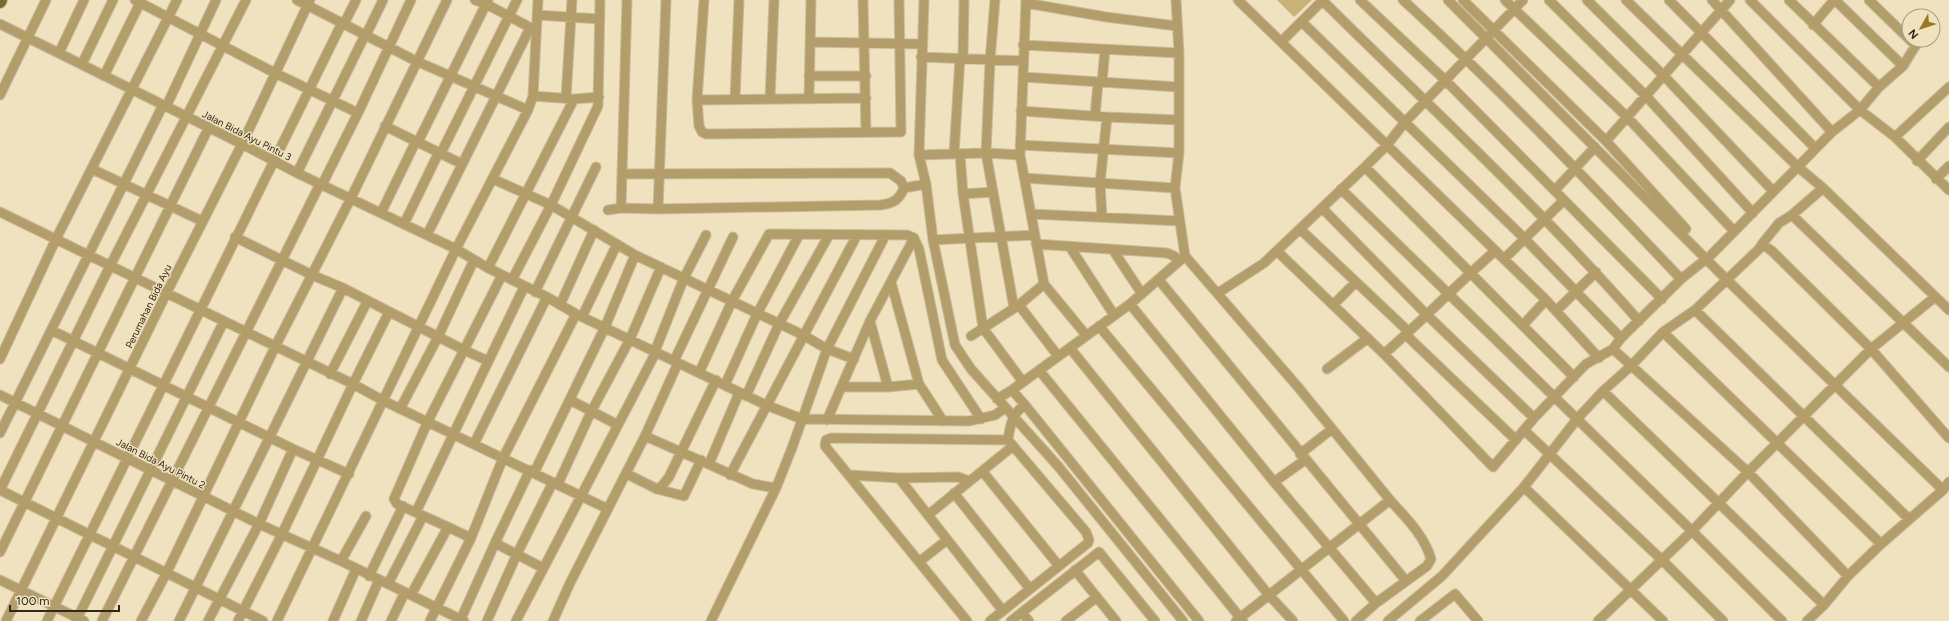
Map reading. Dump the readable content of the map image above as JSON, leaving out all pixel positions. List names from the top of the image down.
{
  "streets": {
    "street": ["Jalan Bida Ayu Pintu 3", "Perumahan Bida Ayu", "Jalan Bida Ayu Pintu 2"]
  },
  "crossings": [
    ["Jalan Bida Ayu Pintu 3", "Perumahan Bida Ayu"],
    ["Perumahan Bida Ayu", "Jalan Bida Ayu Pintu 2"]
  ],
  "scale_bar": "100 m",
  "north": "bottom left"
}
